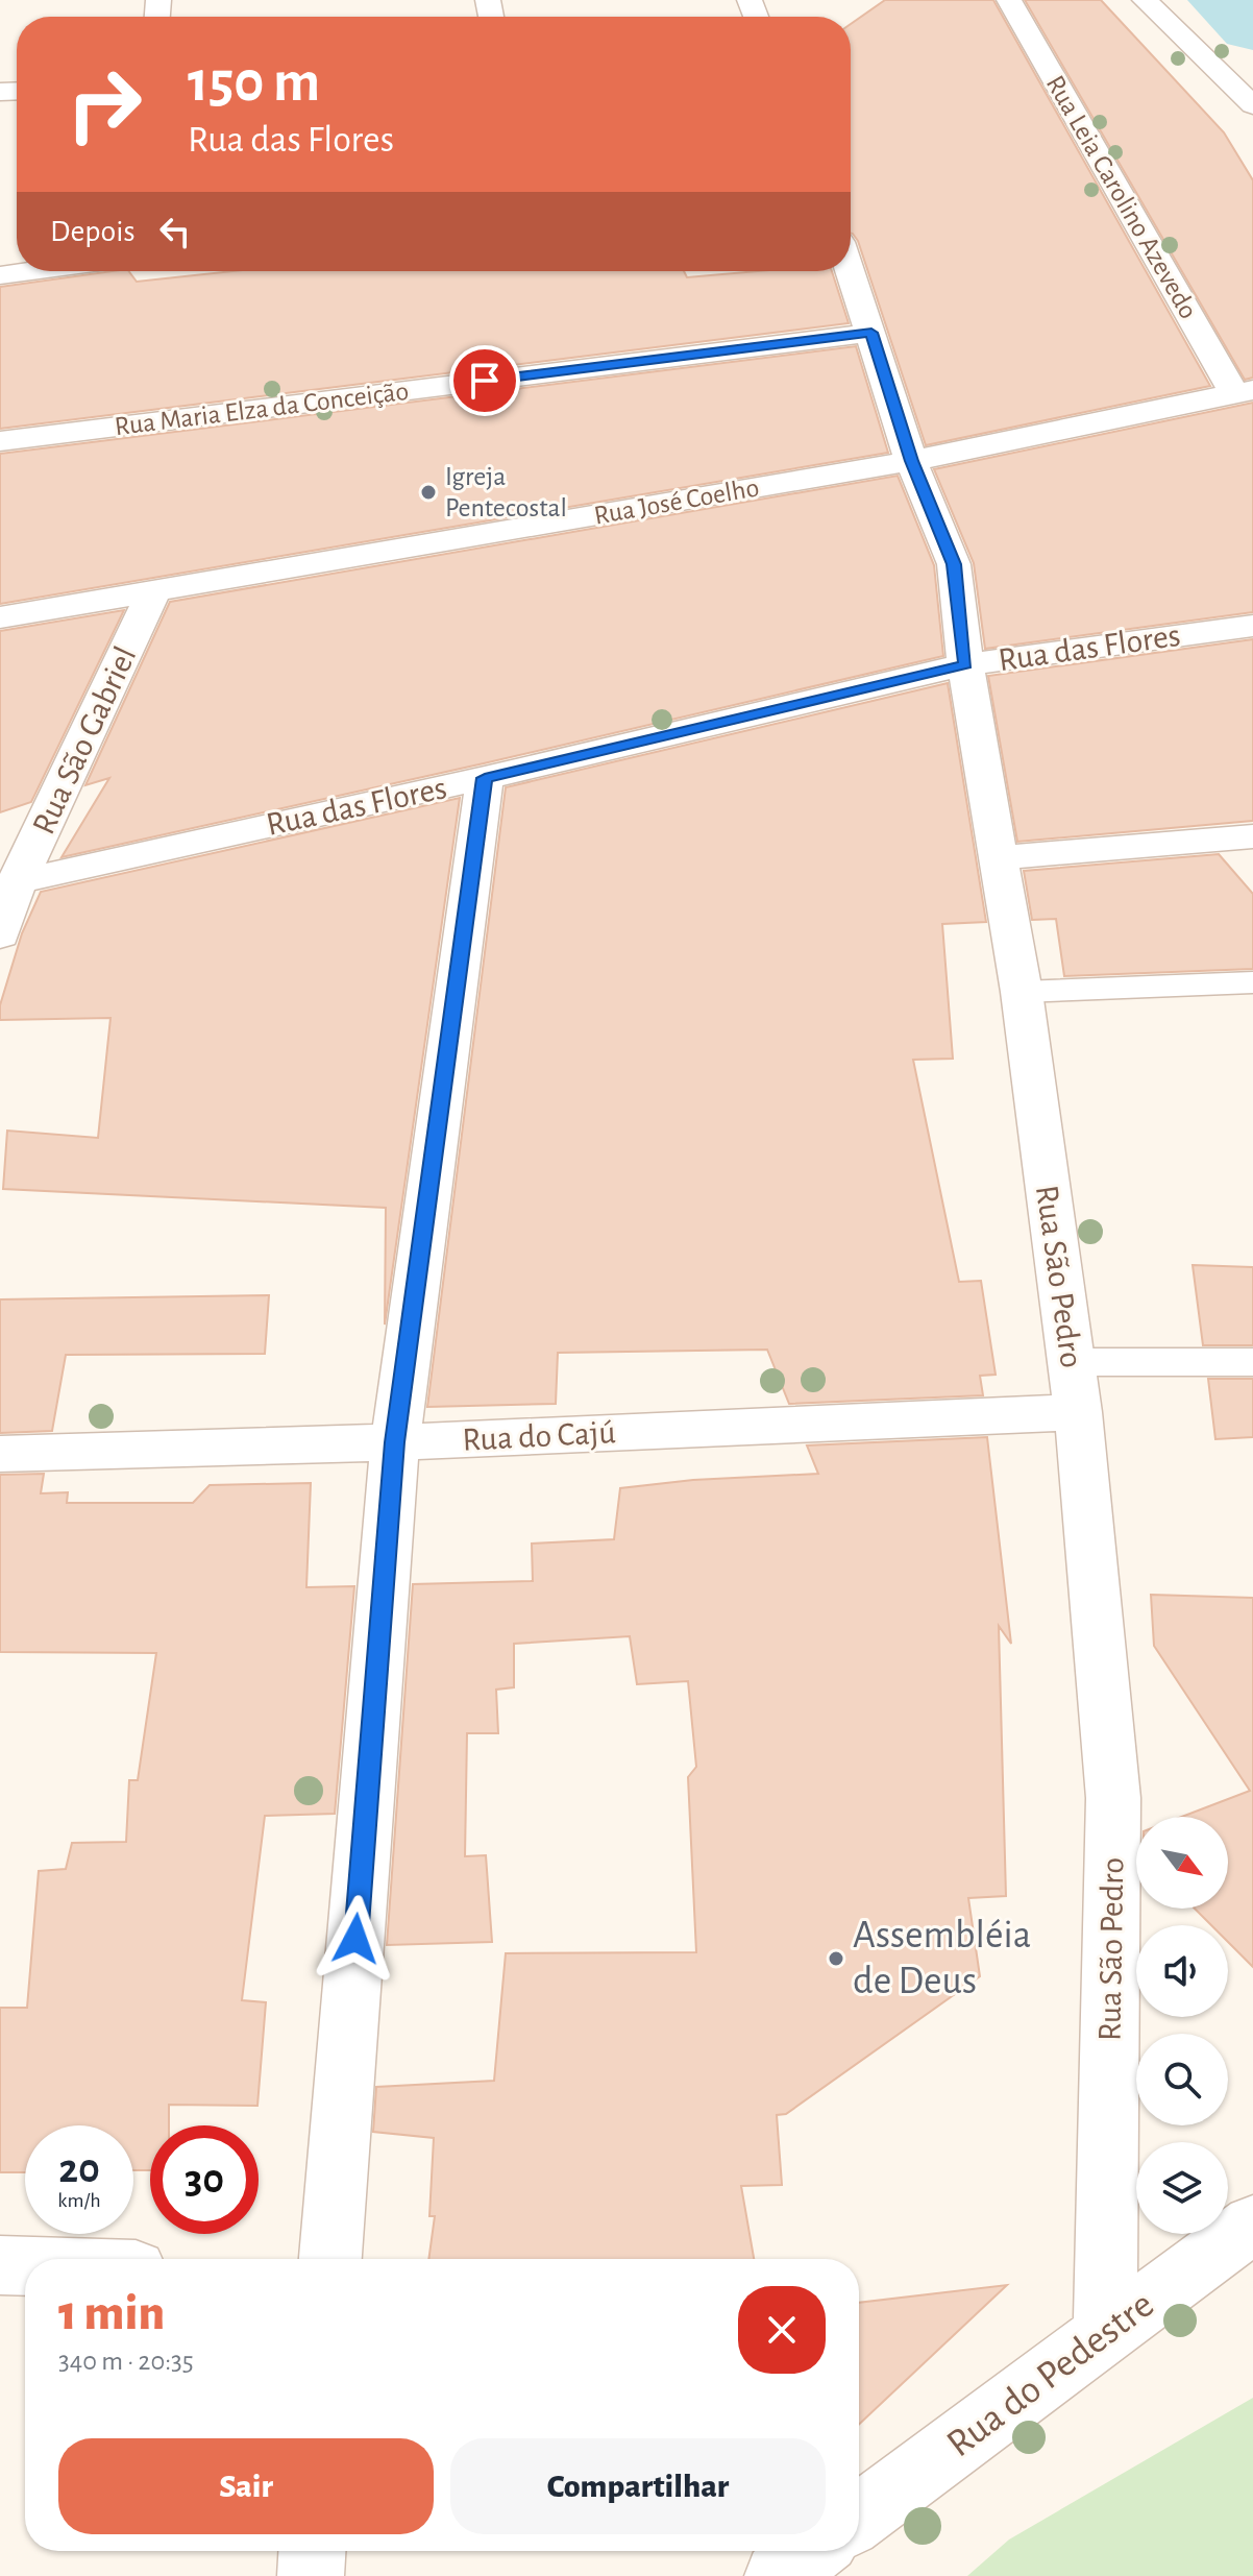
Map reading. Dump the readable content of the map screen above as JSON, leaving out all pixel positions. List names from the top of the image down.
{
  "streets": {
    "street": [
      "Rua Leia Carolino Azevedo",
      "Rua Maria Elza da Conceição",
      "Rua José Coelho",
      "Rua das Flores",
      "Rua São Gabriel",
      "Rua São Pedro",
      "Rua do Cajú",
      "Rua do Pedestre"
    ]
  },
  "crossings": [
    ["Rua Leia Carolino Azevedo", "Rua José Coelho"],
    ["Rua Maria Elza da Conceição", "Rua São Pedro"],
    ["Rua José Coelho", "Rua São Gabriel"],
    ["Rua José Coelho", "Rua São Pedro"],
    ["Rua das Flores", "Rua São Gabriel"],
    ["Rua das Flores", "Rua São Pedro"],
    ["Rua São Pedro", "Rua do Cajú"],
    ["Rua São Pedro", "Rua do Pedestre"]
  ],
  "places": ["Igreja Pentecostal", "Assembléia de Deus"],
  "north": "bottom right",
  "page": {
    "turn": ["150 m", "Rua das Flores"],
    "then": "Depois",
    "speed": "20 km/h",
    "limit": "30",
    "heading": ["1 min", "340 m · 20:35"],
    "buttons": ["Sair", "Compartilhar"]
  }
}
